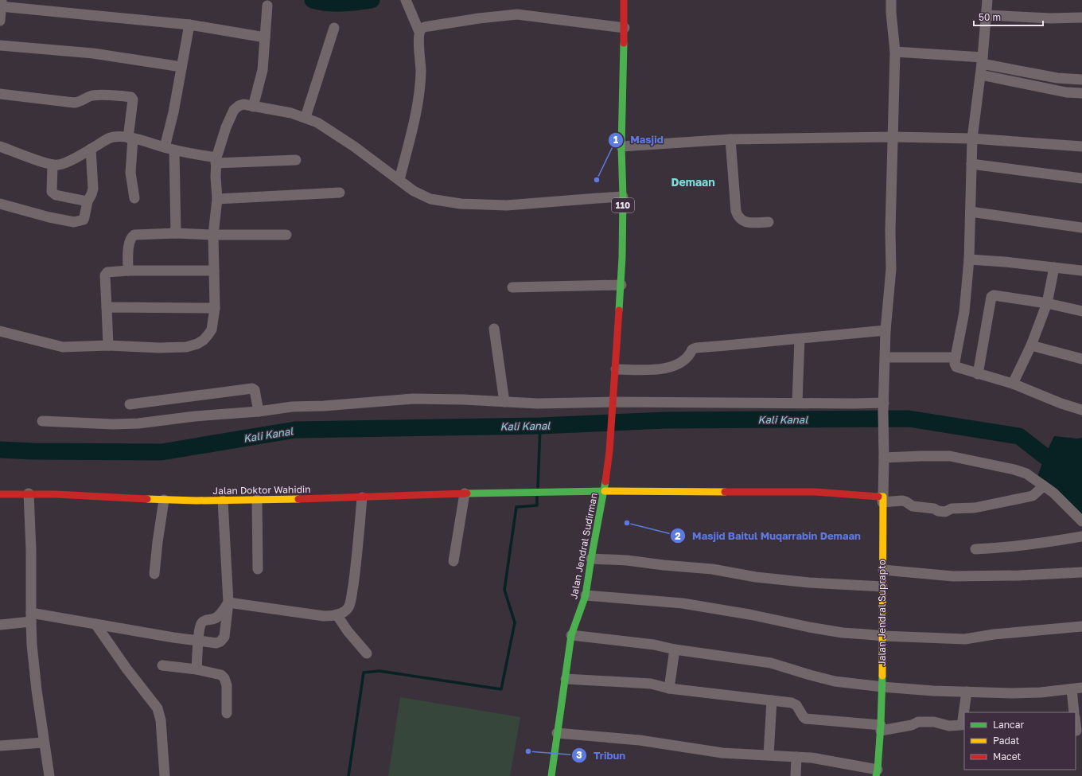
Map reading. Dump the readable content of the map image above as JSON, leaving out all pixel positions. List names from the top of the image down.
{
  "streets": {
    "main road": [
      "110",
      "Jalan Doktor Wahidin",
      "Jalan Jendral Sudirman",
      "Jalan Jendral Suprapto"
    ]
  },
  "crossings": [
    ["110", "Jalan Jendral Sudirman"],
    ["Jalan Doktor Wahidin", "Jalan Jendral Sudirman"],
    ["Jalan Doktor Wahidin", "Jalan Jendral Suprapto"]
  ],
  "districts": ["Demaan"],
  "water": ["Kali Kanal"],
  "places": ["Masjid", "Masjid Baitul Muqarrabin Demaan", "Tribun"],
  "legend": ["Lancar", "Padat", "Macet"],
  "scale_bar": "50 m"
}
